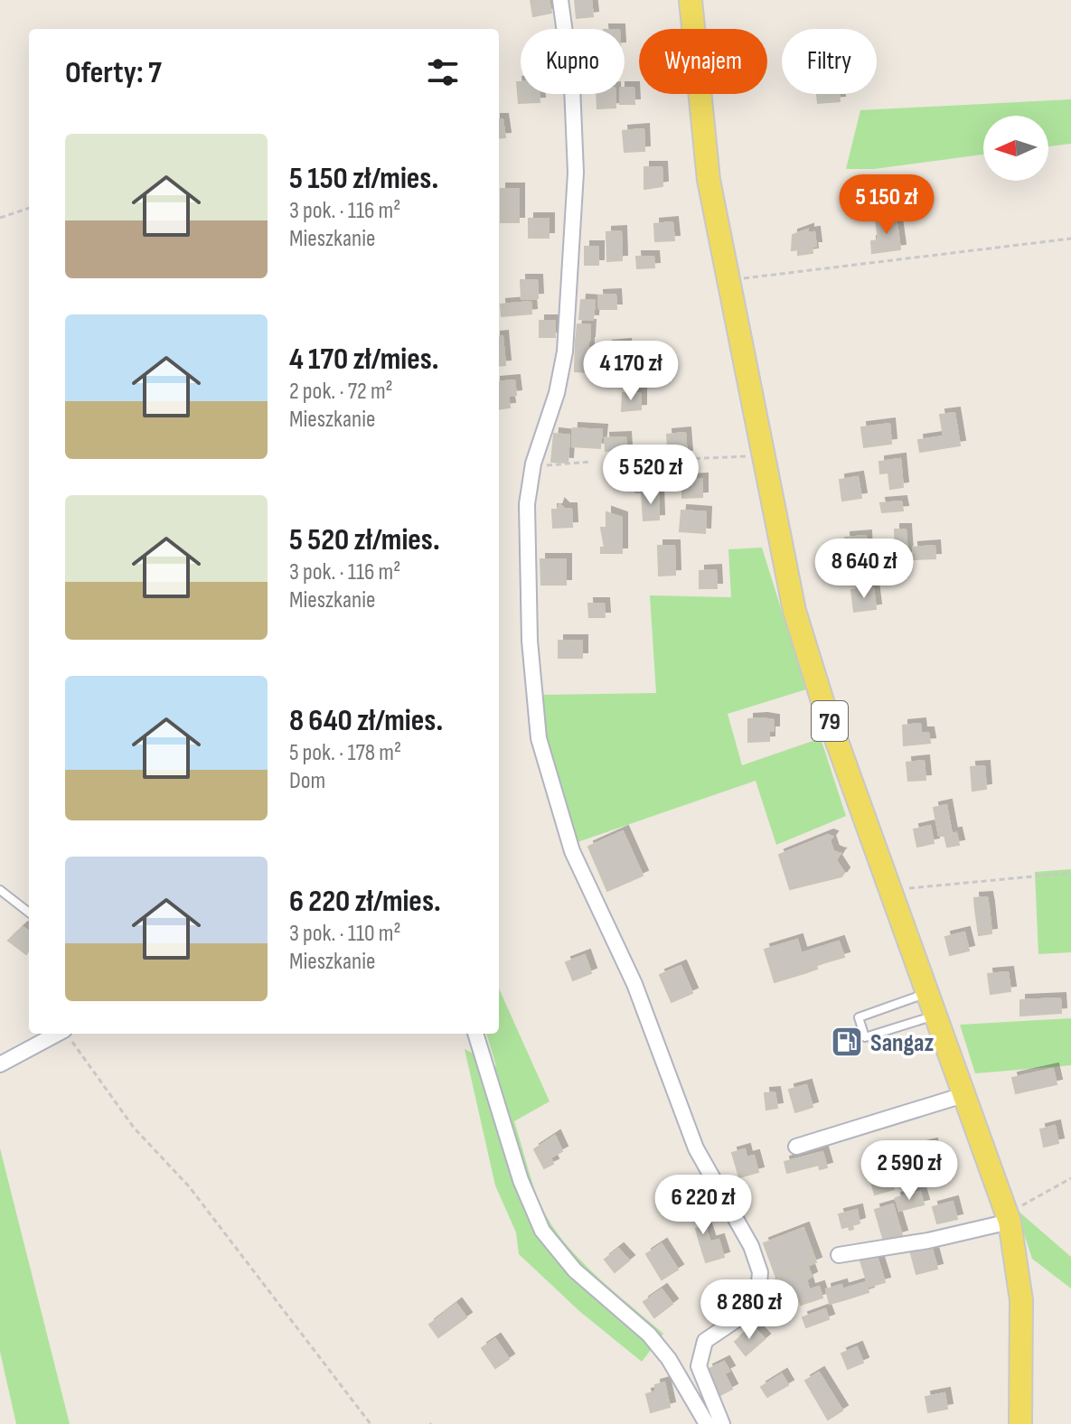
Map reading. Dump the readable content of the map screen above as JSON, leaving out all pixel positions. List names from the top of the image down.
{
  "streets": {
    "main road": ["79"]
  },
  "places": {
    "fuel station": ["Sangaz"]
  },
  "north": "left",
  "page": {
    "chip": ["Kupno", "Wynajem", "Filtry"],
    "heading": "Oferty: 7",
    "list": [
      {
        "name": "5 150 zł/mies.",
        "note": "3 pok. · 116 m² · Mieszkanie"
      },
      {
        "name": "4 170 zł/mies.",
        "note": "2 pok. · 72 m² · Mieszkanie"
      },
      {
        "name": "5 520 zł/mies.",
        "note": "3 pok. · 116 m² · Mieszkanie"
      },
      {
        "name": "8 640 zł/mies.",
        "note": "5 pok. · 178 m² · Dom"
      },
      {
        "name": "6 220 zł/mies.",
        "note": "3 pok. · 110 m² · Mieszkanie"
      }
    ],
    "price": [
      "5 150 zł",
      "4 170 zł",
      "5 520 zł",
      "8 640 zł",
      "2 590 zł",
      "6 220 zł",
      "8 280 zł"
    ]
  }
}
